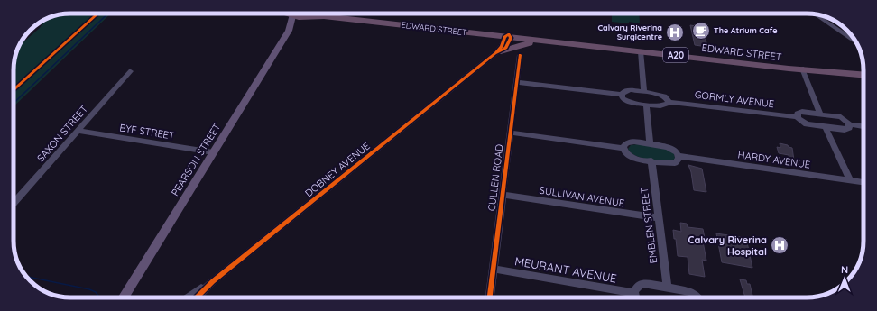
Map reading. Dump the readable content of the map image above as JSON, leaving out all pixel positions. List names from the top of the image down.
{
  "streets": {
    "highway": ["EDWARD STREET", "A20"],
    "main road": ["PEARSON STREET"],
    "street": [
      "GORMLY AVENUE",
      "BYE STREET",
      "SAXON STREET",
      "HARDY AVENUE",
      "DOBNEY AVENUE",
      "CULLEN ROAD",
      "SULLIVAN AVENUE",
      "EMBLEN STREET",
      "MEURANT AVENUE"
    ]
  },
  "crossings": [
    ["EDWARD STREET", "DOBNEY AVENUE"],
    ["GORMLY AVENUE", "CULLEN ROAD"],
    ["BYE STREET", "SAXON STREET"],
    ["BYE STREET", "PEARSON STREET"],
    ["HARDY AVENUE", "CULLEN ROAD"],
    ["CULLEN ROAD", "SULLIVAN AVENUE"],
    ["CULLEN ROAD", "MEURANT AVENUE"],
    ["SULLIVAN AVENUE", "EMBLEN STREET"]
  ],
  "places": {
    "cafe": ["The Atrium Cafe"],
    "hospital": ["Calvary Riverina Surgicentre", "Calvary Riverina Hospital"]
  },
  "north": "top"
}
